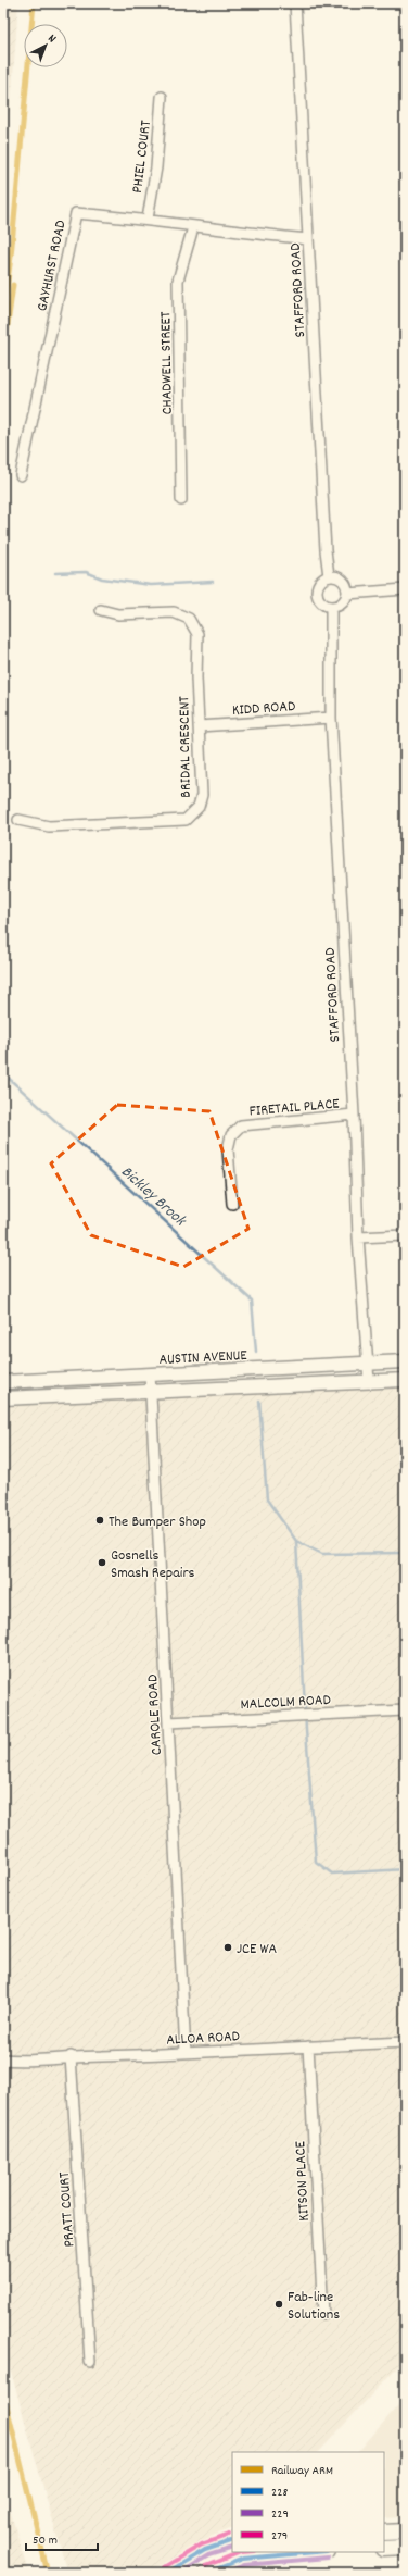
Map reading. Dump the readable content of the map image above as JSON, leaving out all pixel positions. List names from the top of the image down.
{
  "streets": {
    "main road": ["AUSTIN AVENUE"],
    "street": [
      "PHIEL COURT",
      "GAYHURST ROAD",
      "STAFFORD ROAD",
      "CHADWELL STREET",
      "KIDD ROAD",
      "BRIDAL CRESCENT",
      "FIRETAIL PLACE",
      "MALCOLM ROAD",
      "CAROLE ROAD",
      "ALLOA ROAD",
      "KITSON PLACE",
      "PRATT COURT"
    ]
  },
  "crossings": [
    ["PHIEL COURT", "GAYHURST ROAD"],
    ["GAYHURST ROAD", "STAFFORD ROAD"],
    ["GAYHURST ROAD", "CHADWELL STREET"],
    ["STAFFORD ROAD", "KIDD ROAD"],
    ["STAFFORD ROAD", "FIRETAIL PLACE"],
    ["STAFFORD ROAD", "AUSTIN AVENUE"],
    ["KIDD ROAD", "BRIDAL CRESCENT"],
    ["AUSTIN AVENUE", "CAROLE ROAD"],
    ["MALCOLM ROAD", "CAROLE ROAD"],
    ["CAROLE ROAD", "ALLOA ROAD"],
    ["ALLOA ROAD", "KITSON PLACE"],
    ["ALLOA ROAD", "PRATT COURT"]
  ],
  "water": ["Bickley Brook"],
  "places": [
    "The Bumper Shop",
    "Gosnells Smash Repairs",
    "JCE WA",
    "Fab-line Solutions"
  ],
  "lines": [
    "rail line ARM",
    "transit line 279",
    "transit line 228",
    "transit line 229"
  ],
  "legend": [
    "Railway ARM",
    "228",
    "229",
    "279"
  ],
  "scale_bar": "50 m",
  "north": "top right"
}
